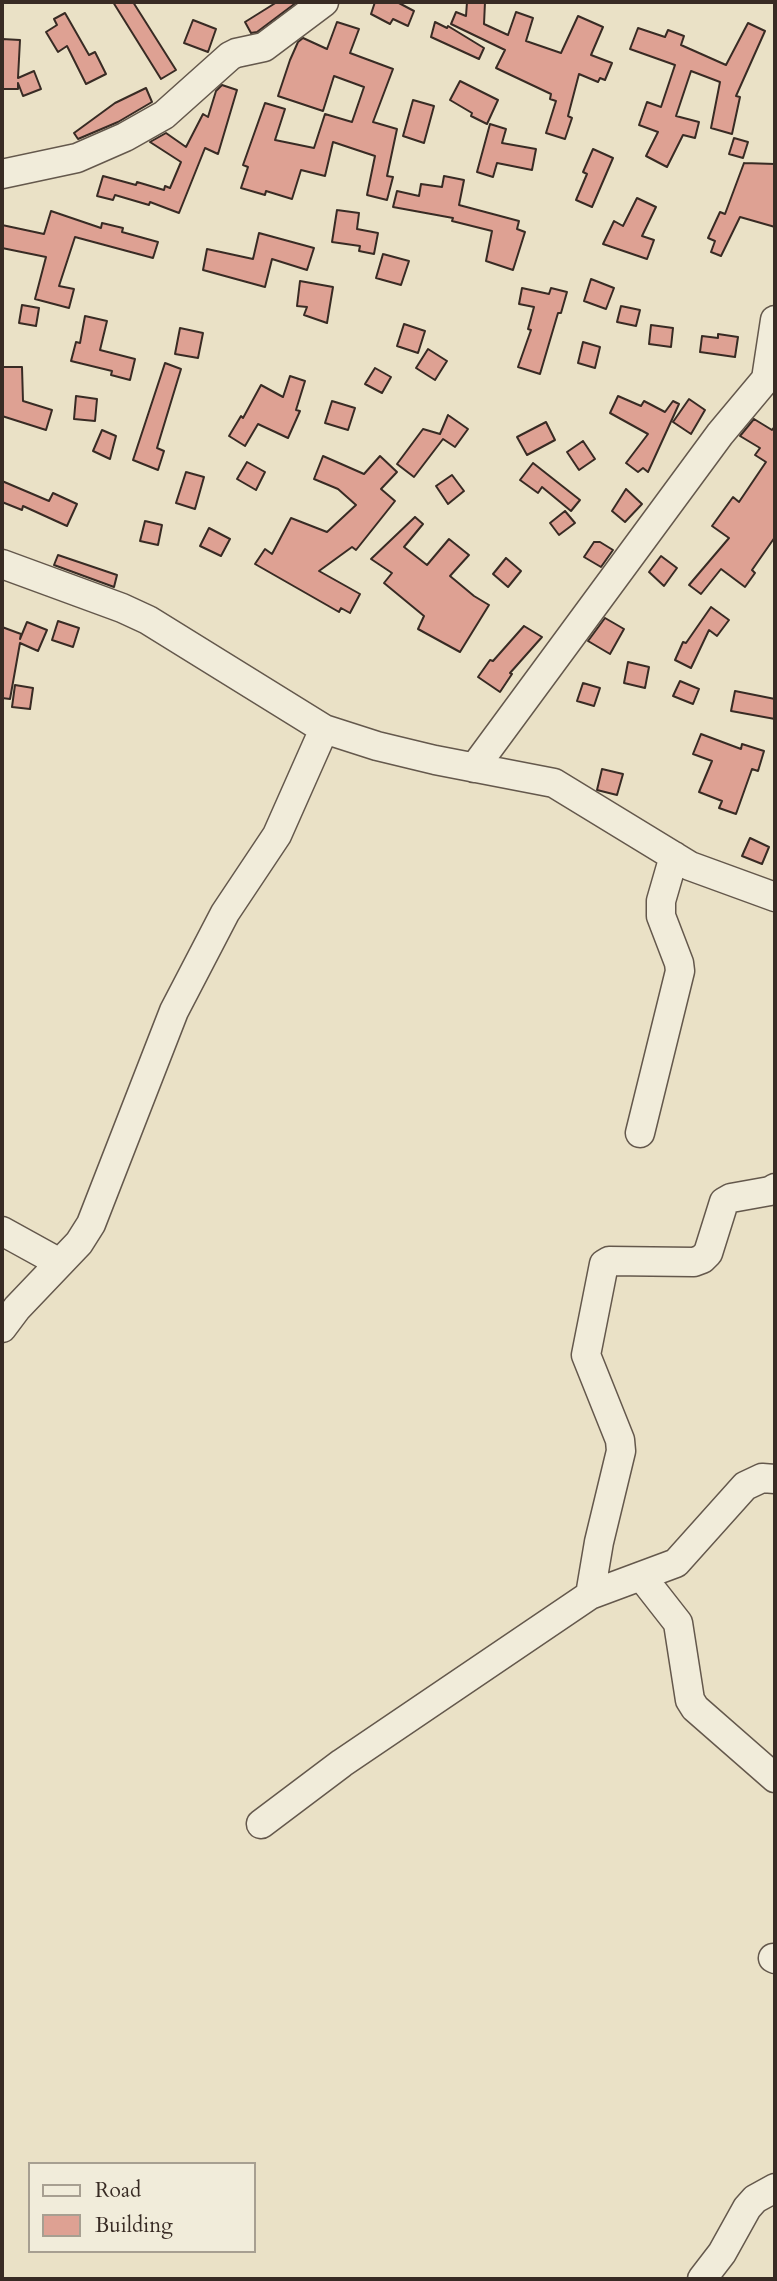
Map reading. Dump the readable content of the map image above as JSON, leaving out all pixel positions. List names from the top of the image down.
{
  "legend": ["Road", "Building"]
}
